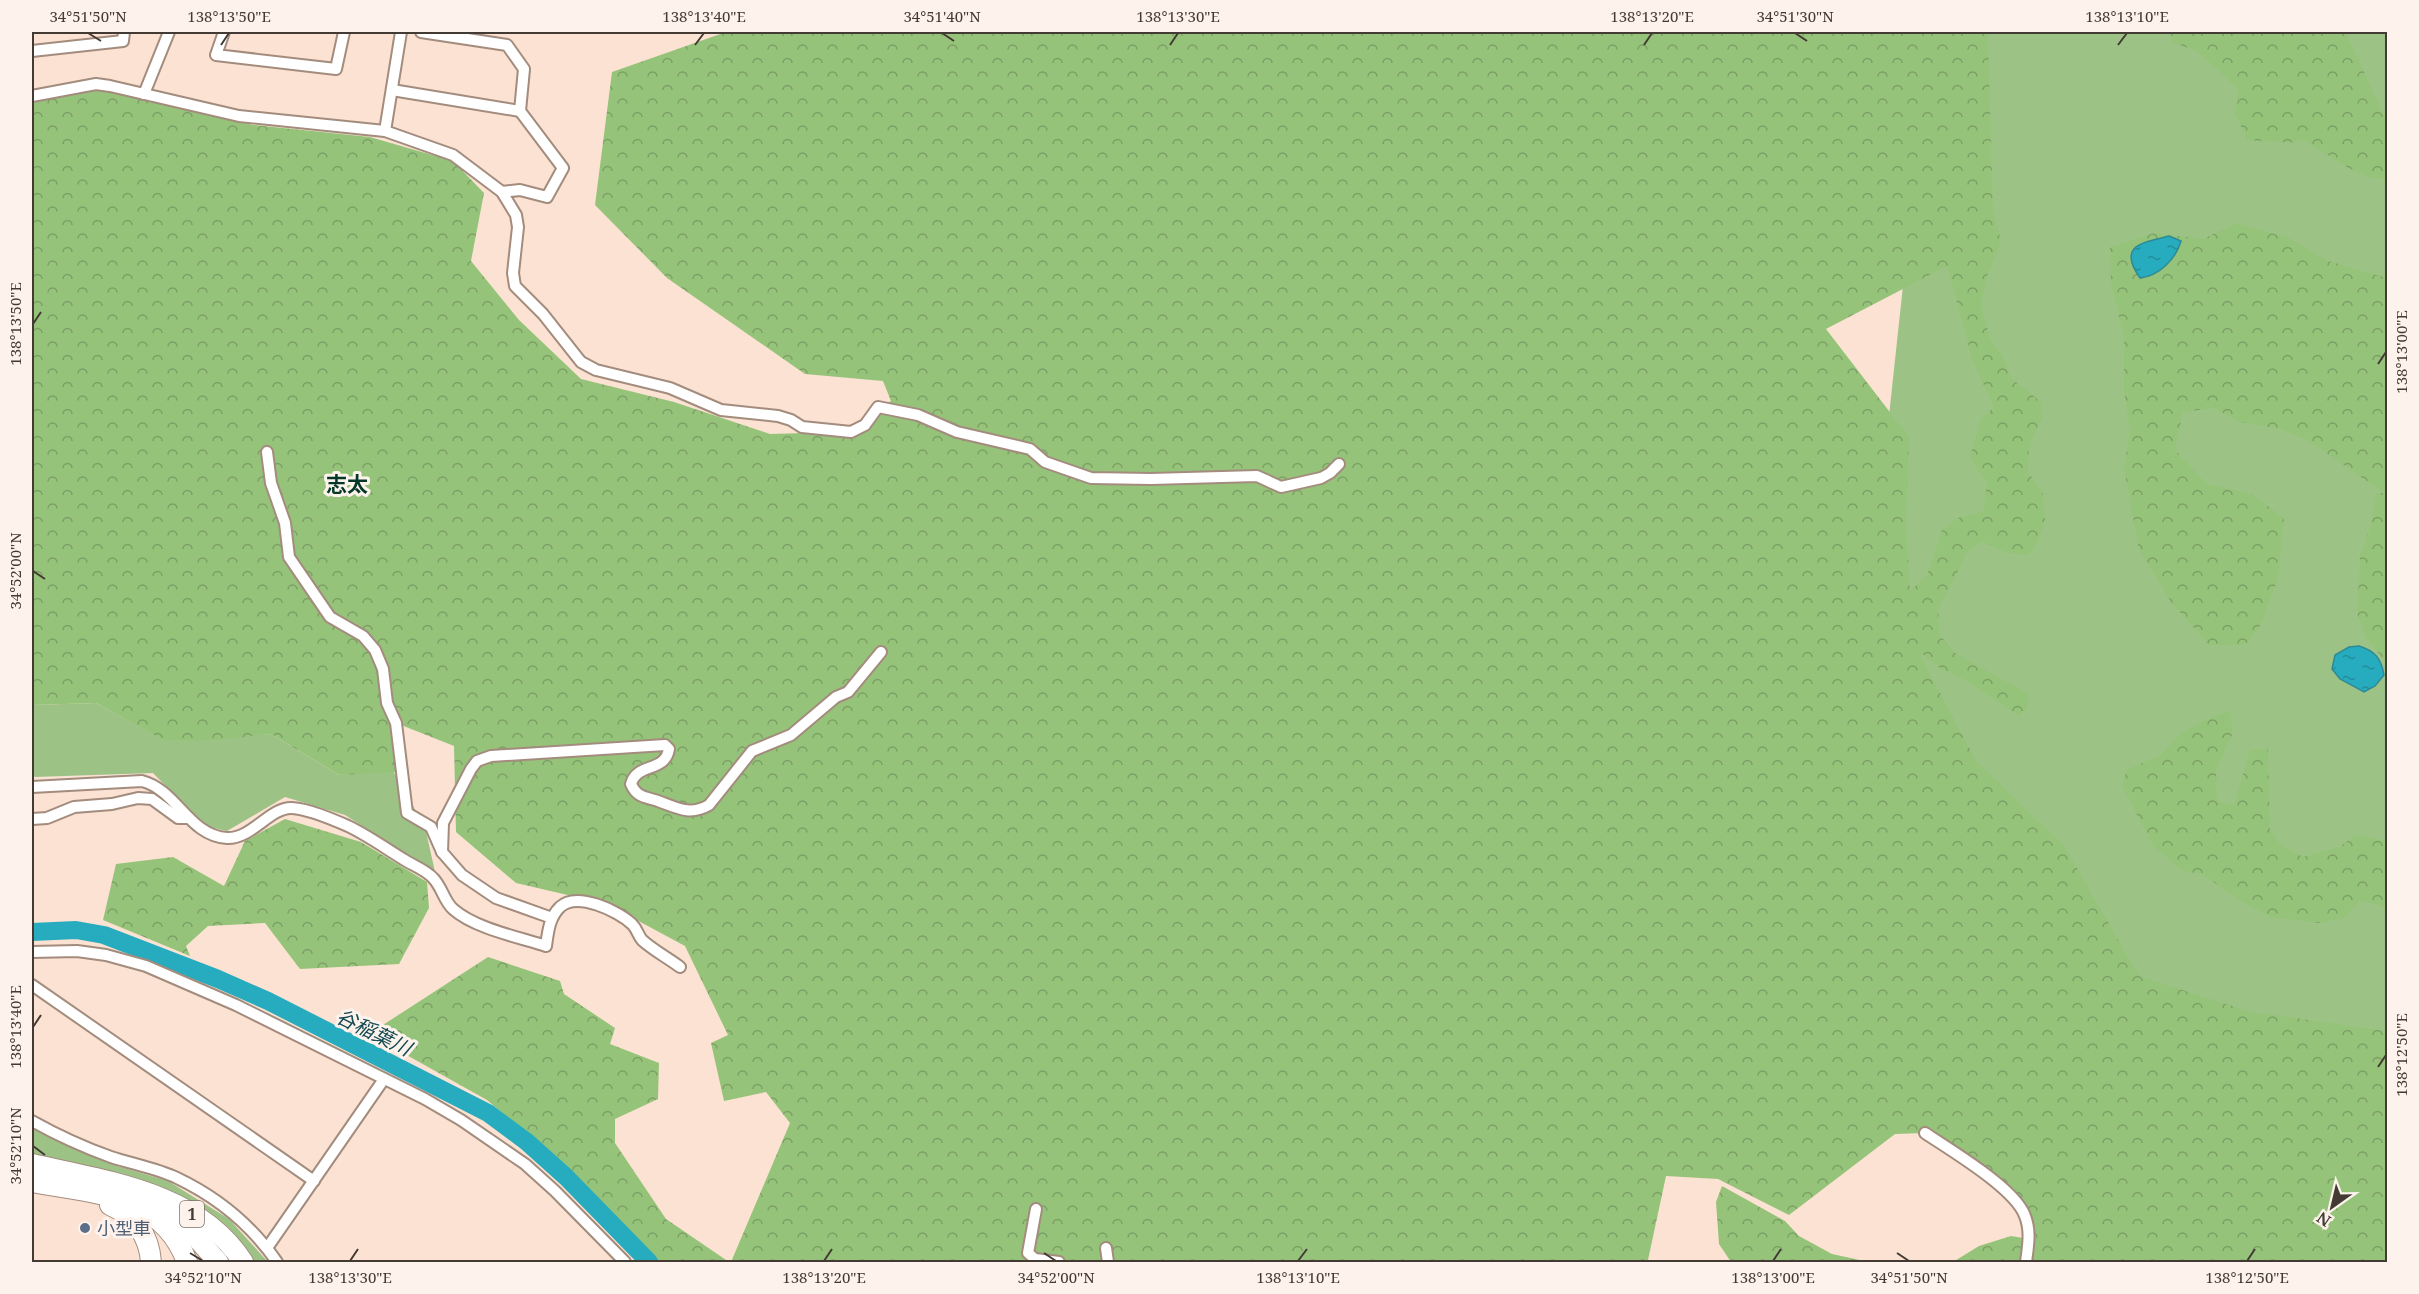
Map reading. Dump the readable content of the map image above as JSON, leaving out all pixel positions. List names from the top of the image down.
{
  "streets": {
    "highway": ["1"]
  },
  "districts": ["志太"],
  "water": ["谷稲葉川"],
  "places": ["小型車"],
  "north": "bottom left",
  "coordinates": [
    "34°51'50\"N",
    "138°13'50\"E",
    "138°13'40\"E",
    "34°51'40\"N",
    "138°13'30\"E",
    "138°13'20\"E",
    "34°51'30\"N",
    "138°13'10\"E",
    "138°13'00\"E",
    "34°52'00\"N",
    "138°12'50\"E",
    "34°52'10\"N"
  ]
}
